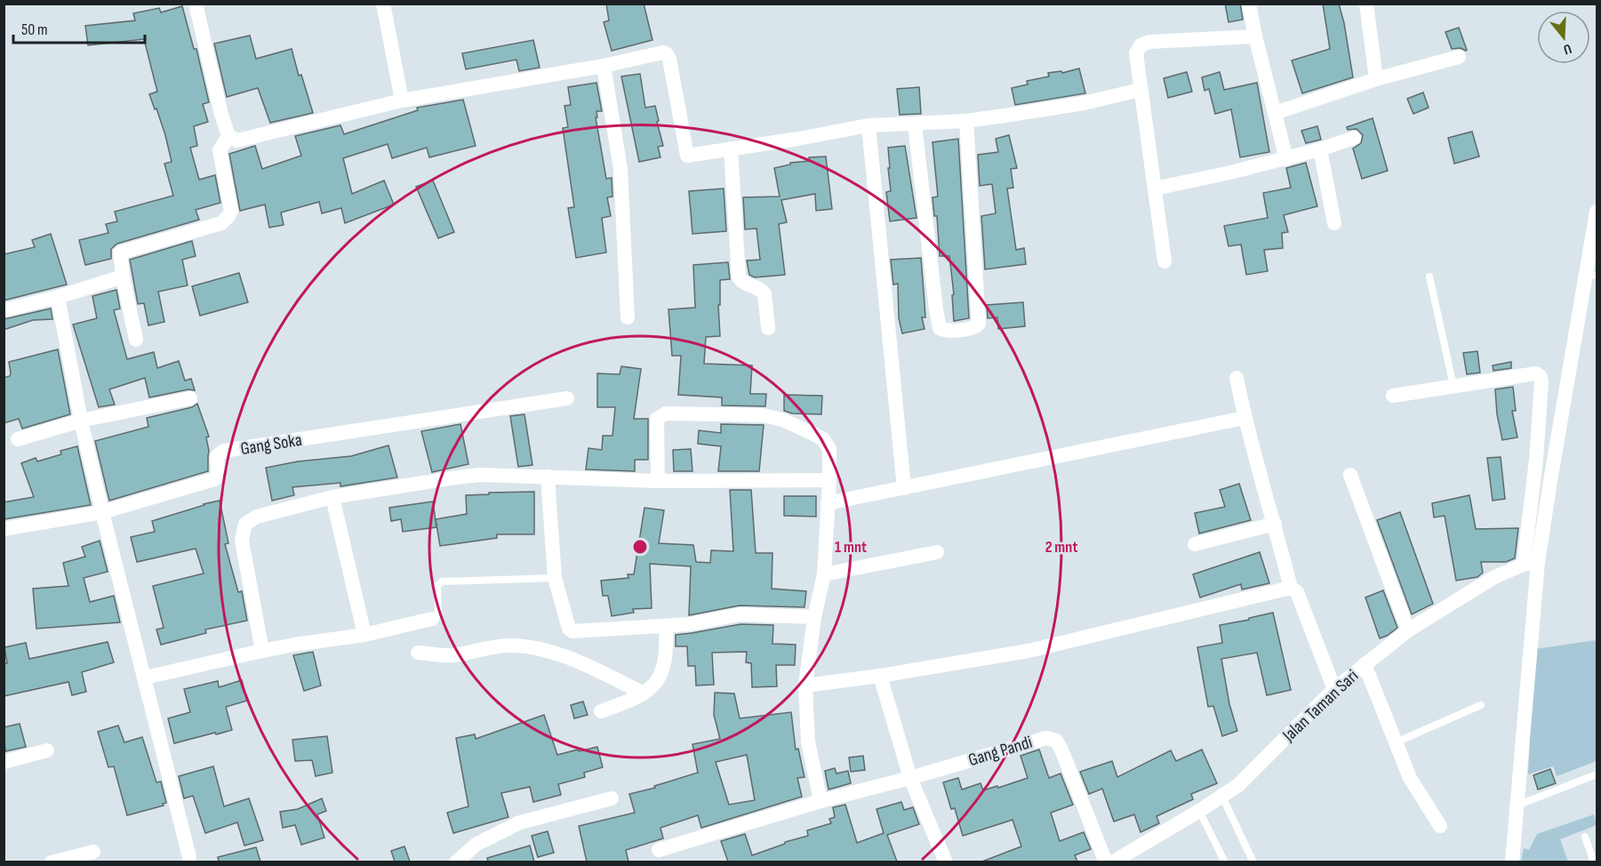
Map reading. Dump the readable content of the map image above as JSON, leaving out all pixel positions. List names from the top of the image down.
{
  "streets": {
    "street": ["Gang Soka", "Jalan Taman Sari", "Gang Pandi"]
  },
  "scale_bar": "50 m",
  "north": "bottom",
  "rings": ["1 mnt", "2 mnt"]
}
